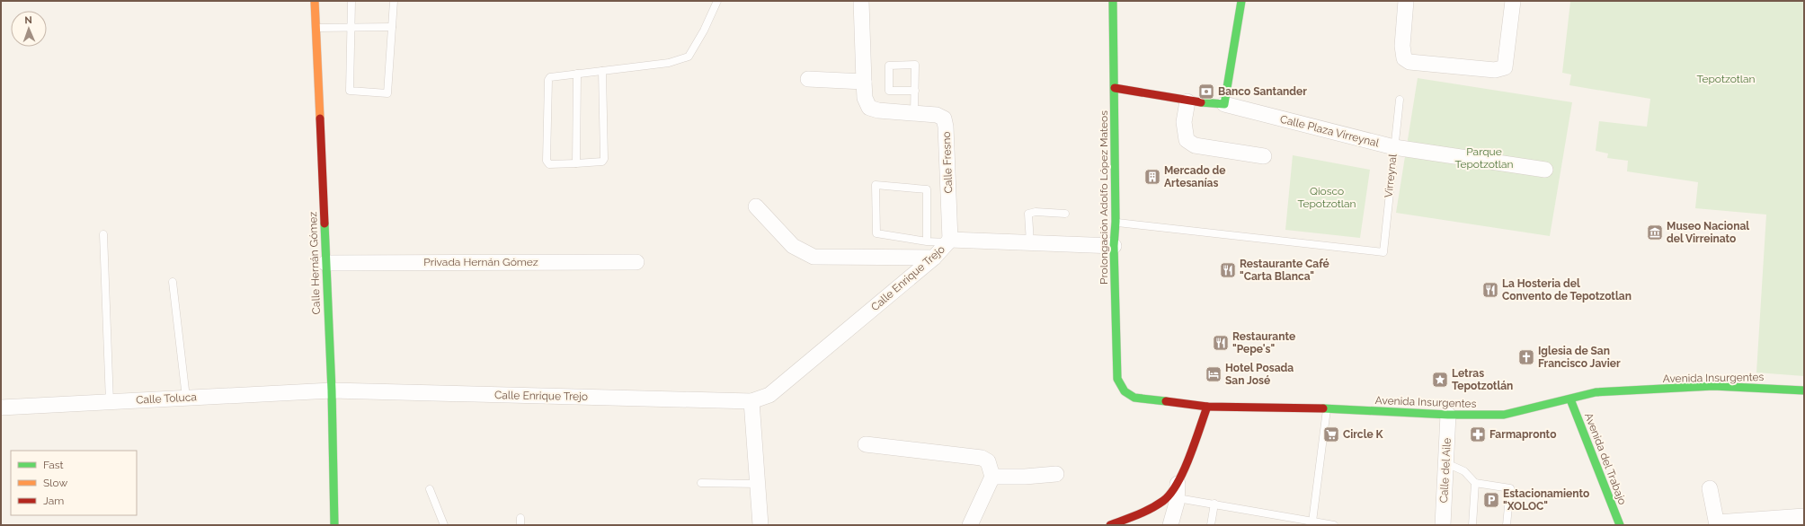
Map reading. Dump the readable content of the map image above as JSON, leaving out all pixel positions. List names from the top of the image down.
{
  "streets": {
    "street": [
      "Calle Plaza Virreynal",
      "Calle Fresno",
      "Prolongación Adolfo López Mateos",
      "Privada Hernán Gómez",
      "Calle Hernán Gómez",
      "Calle Enrique Trejo",
      "Avenida Insurgentes",
      "Calle Toluca",
      "Avenida del Trabajo",
      "Calle del Aile"
    ],
    "lane": ["Virreynal"]
  },
  "crossings": [
    ["Calle Plaza Virreynal", "Virreynal"],
    ["Calle Plaza Virreynal", "Prolongación Adolfo López Mateos"],
    ["Calle Fresno", "Calle Enrique Trejo"],
    ["Virreynal", "Prolongación Adolfo López Mateos"],
    ["Prolongación Adolfo López Mateos", "Calle Enrique Trejo"],
    ["Prolongación Adolfo López Mateos", "Avenida Insurgentes"],
    ["Privada Hernán Gómez", "Calle Hernán Gómez"],
    ["Calle Hernán Gómez", "Calle Enrique Trejo"],
    ["Calle Hernán Gómez", "Calle Toluca"],
    ["Calle Enrique Trejo", "Calle Toluca"],
    ["Avenida Insurgentes", "Avenida del Trabajo"],
    ["Avenida Insurgentes", "Calle del Aile"]
  ],
  "parks": ["Tepotzotlan", "Parque Tepotzotlan", "Qiosco Tepotzotlan"],
  "places": {
    "bank": ["Banco Santander"],
    "building": ["Mercado de Artesanías"],
    "museum": ["Museo Nacional del Virreinato"],
    "restaurant": ["Restaurante Café \"Carta Blanca\"", "La Hosteria del Convento de Tepotzotlan", "Restaurante \"Pepe's\""],
    "church": ["Iglesia de San Francisco Javier"],
    "hotel": ["Hotel Posada San José"],
    "place": ["Letras Tepotzotlán"],
    "supermarket": ["Circle K"],
    "pharmacy": ["Farmapronto"],
    "parking": ["Estacionamiento \"XOLOC\""]
  },
  "legend": ["Fast", "Slow", "Jam"],
  "north": "top"
}
